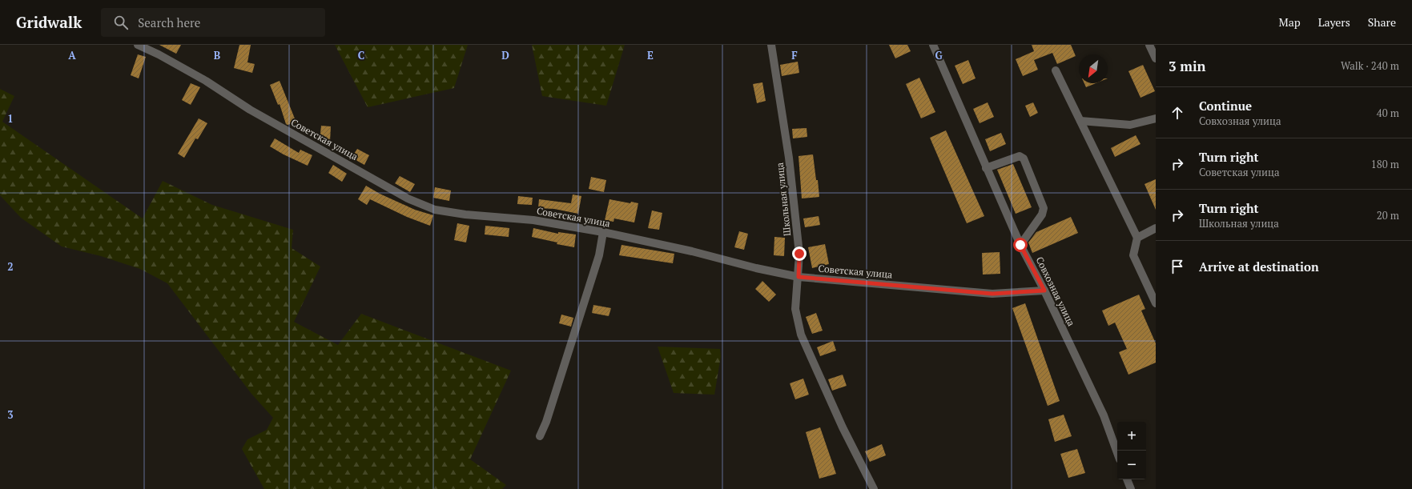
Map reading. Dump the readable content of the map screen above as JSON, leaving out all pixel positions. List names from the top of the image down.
{
  "streets": {
    "street": ["Советская улица", "Школьная улица", "Совхозная улица"]
  },
  "crossings": [
    ["Советская улица", "Школьная улица"],
    ["Советская улица", "Совхозная улица"]
  ],
  "north": "bottom left",
  "page": {
    "header": "Gridwalk",
    "search": "Search here",
    "nav": ["Map", "Layers", "Share"],
    "heading": ["3 min", "Walk · 240 m"],
    "list": [
      ["Continue", "Совхозная улица", "40 m"],
      ["Turn right", "Советская улица", "180 m"],
      ["Turn right", "Школьная улица", "20 m"],
      "Arrive at destination"
    ],
    "map_buttons": ["+", "−"]
  },
  "grid": {
    "columns": [
      "A",
      "B",
      "C",
      "D",
      "E",
      "F",
      "G"
    ],
    "rows": ["1", "2", "3"]
  }
}
